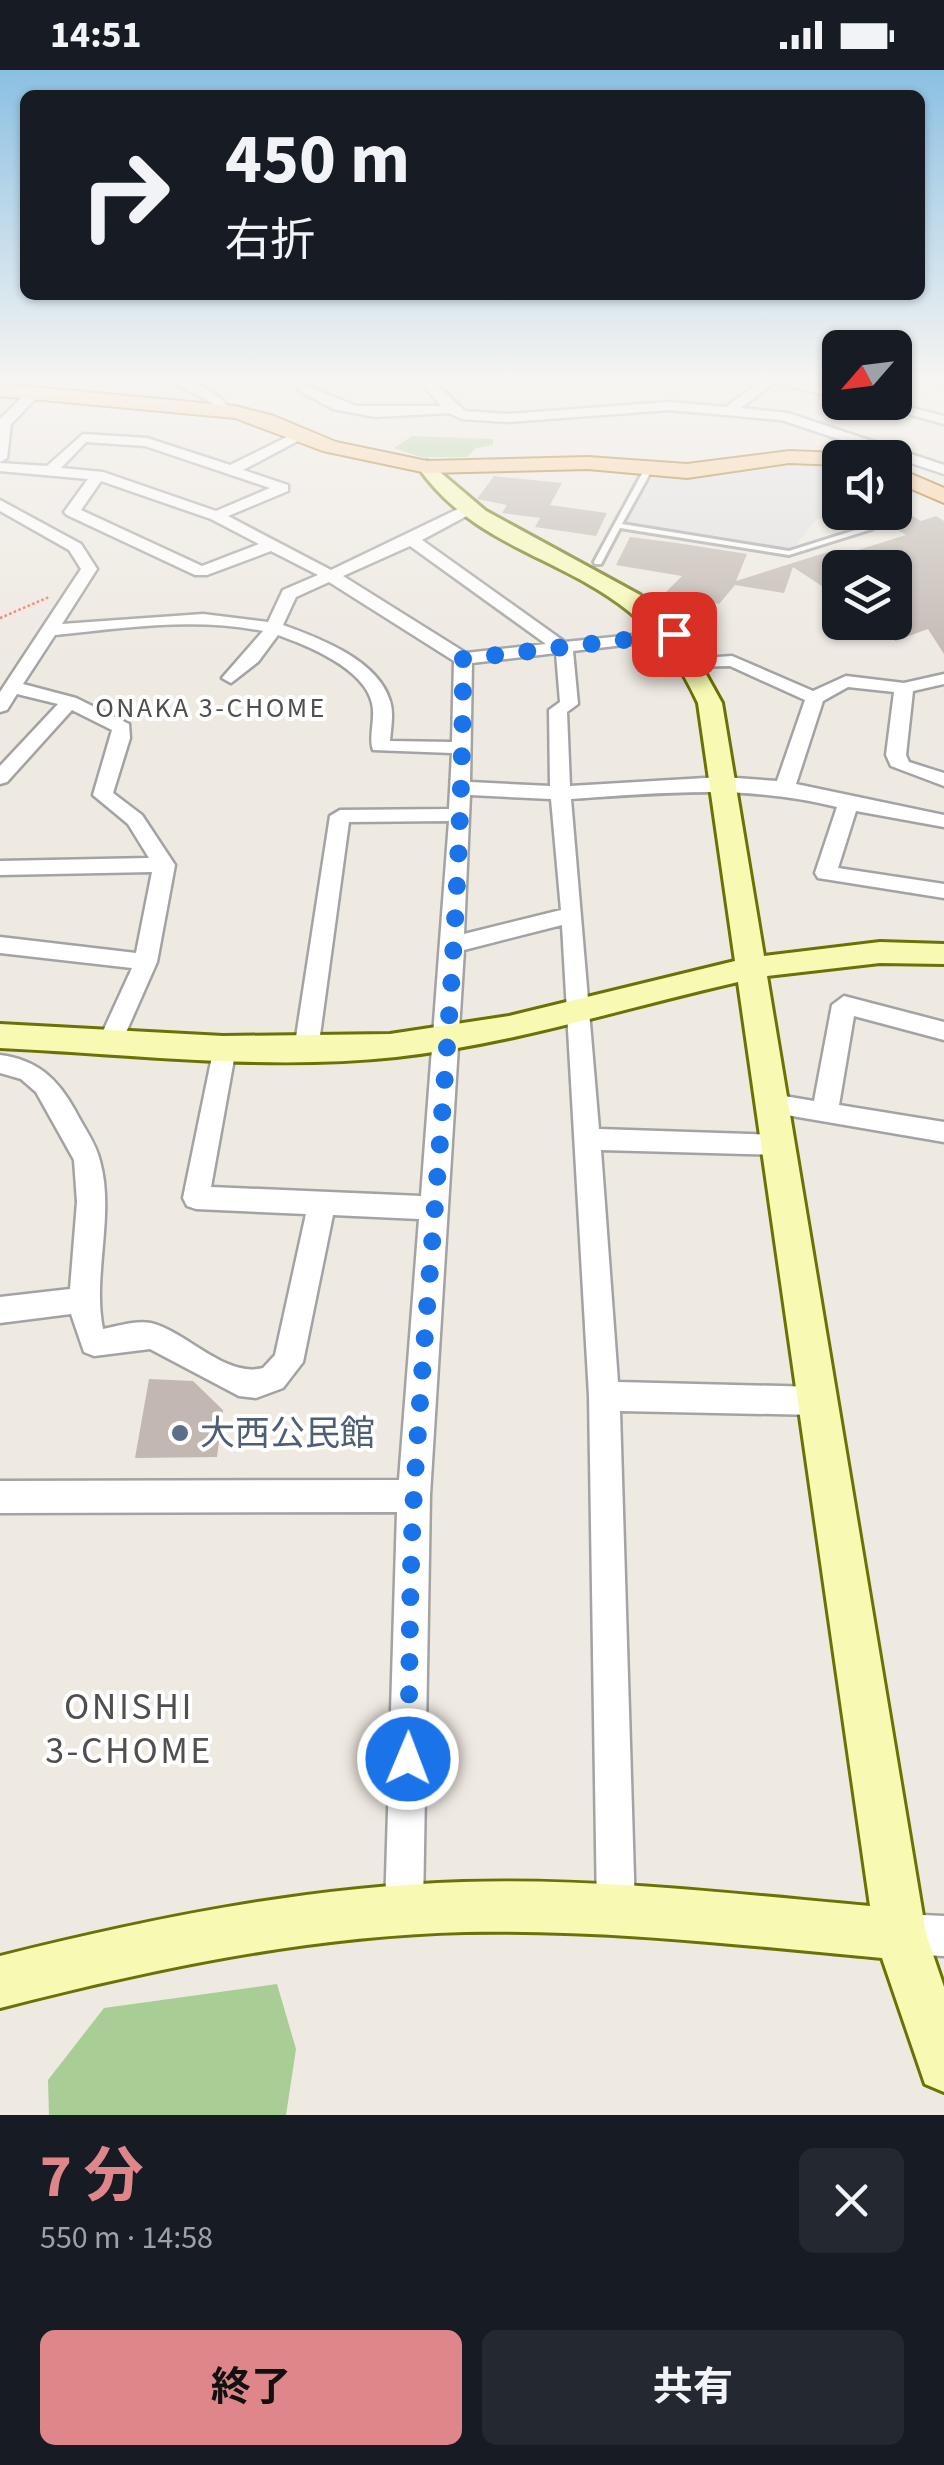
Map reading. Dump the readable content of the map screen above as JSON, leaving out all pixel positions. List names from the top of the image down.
{
  "districts": ["ONAKA 3-CHOME", "ONISHI 3-CHOME"],
  "places": ["大西公民館"],
  "north": "bottom left",
  "page": {
    "status": "14:51",
    "turn": ["450 m", "右折"],
    "heading": ["7 分", "550 m · 14:58"],
    "buttons": ["終了", "共有"]
  }
}
